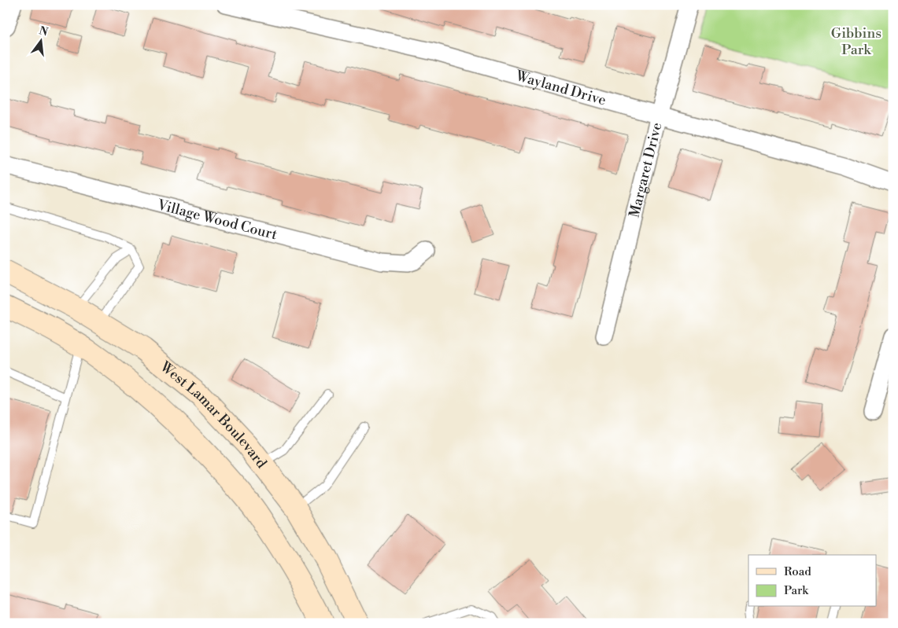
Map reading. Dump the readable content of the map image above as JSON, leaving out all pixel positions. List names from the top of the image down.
{
  "streets": {
    "main road": ["West Lamar Boulevard"],
    "street": ["Wayland Drive", "Margaret Drive", "Village Wood Court"]
  },
  "crossings": [
    ["Wayland Drive", "Margaret Drive"]
  ],
  "parks": ["Gibbins Park"],
  "legend": ["Road", "Park"],
  "north": "top"
}
